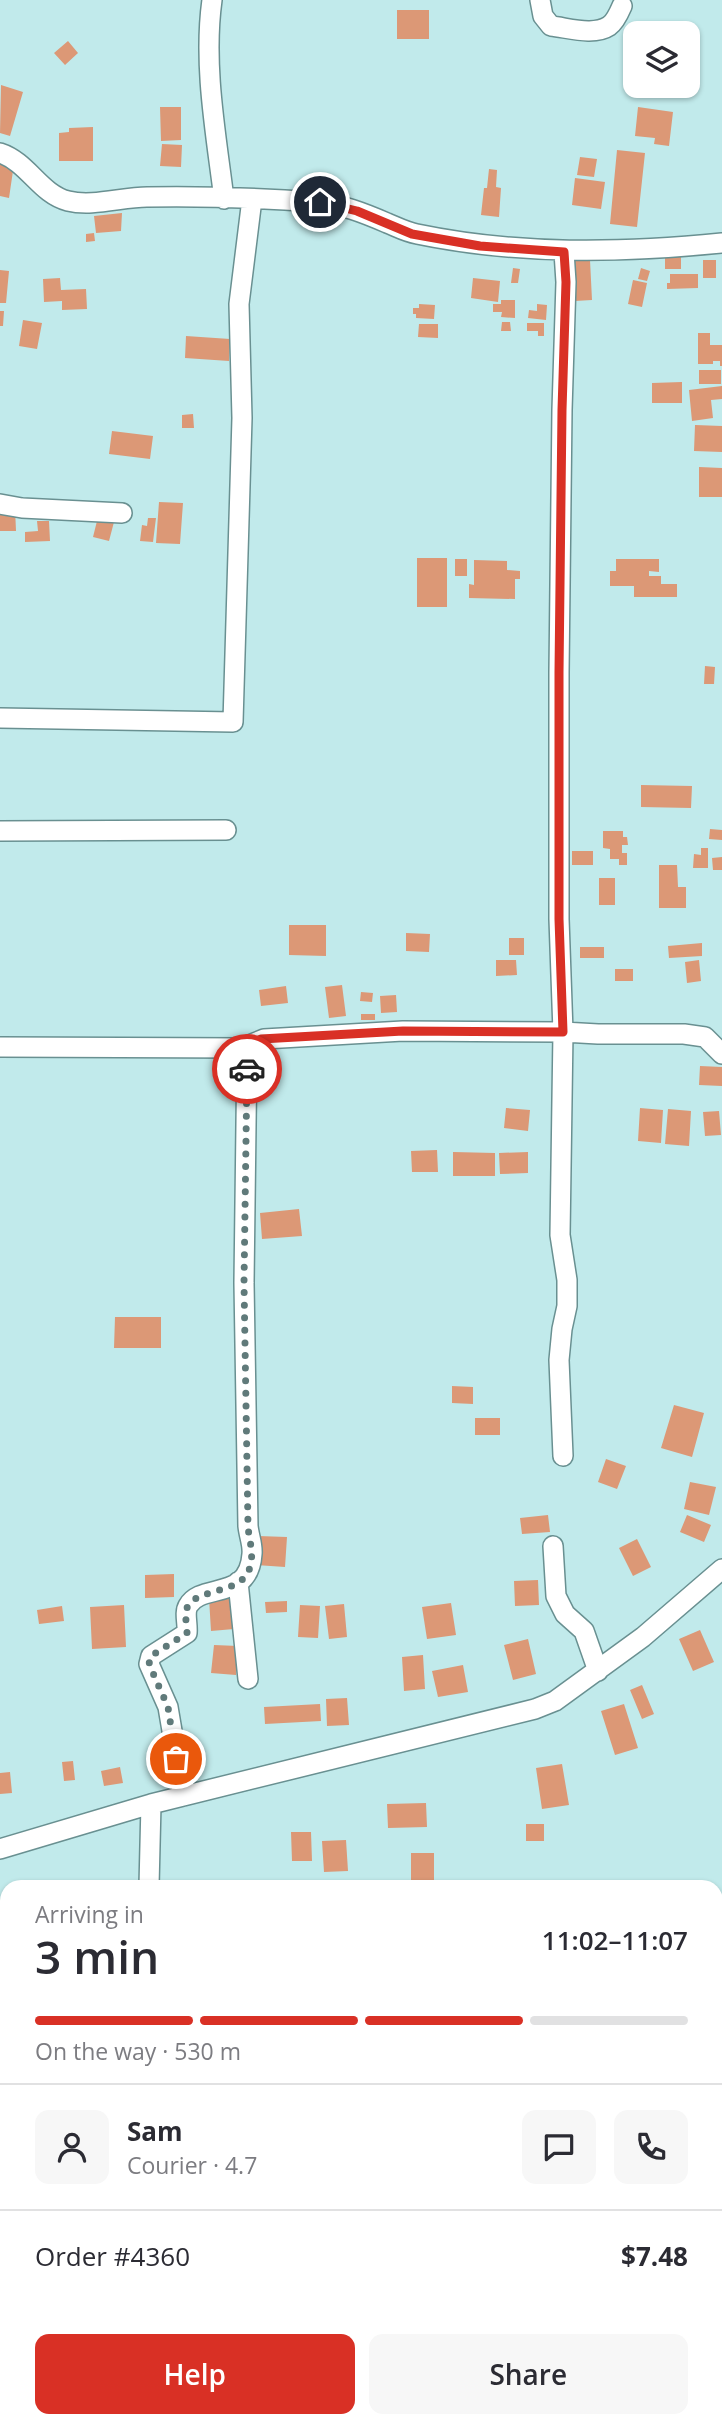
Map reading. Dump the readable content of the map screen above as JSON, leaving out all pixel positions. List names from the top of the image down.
{
  "page": {
    "heading": ["3 min", "Arriving in", "11:02–11:07"],
    "panel": [
      "Sam",
      "Courier · 4.7",
      "Order #4360",
      "$7.48"
    ],
    "bar": "On the way · 530 m",
    "buttons": ["Help", "Share"]
  }
}
